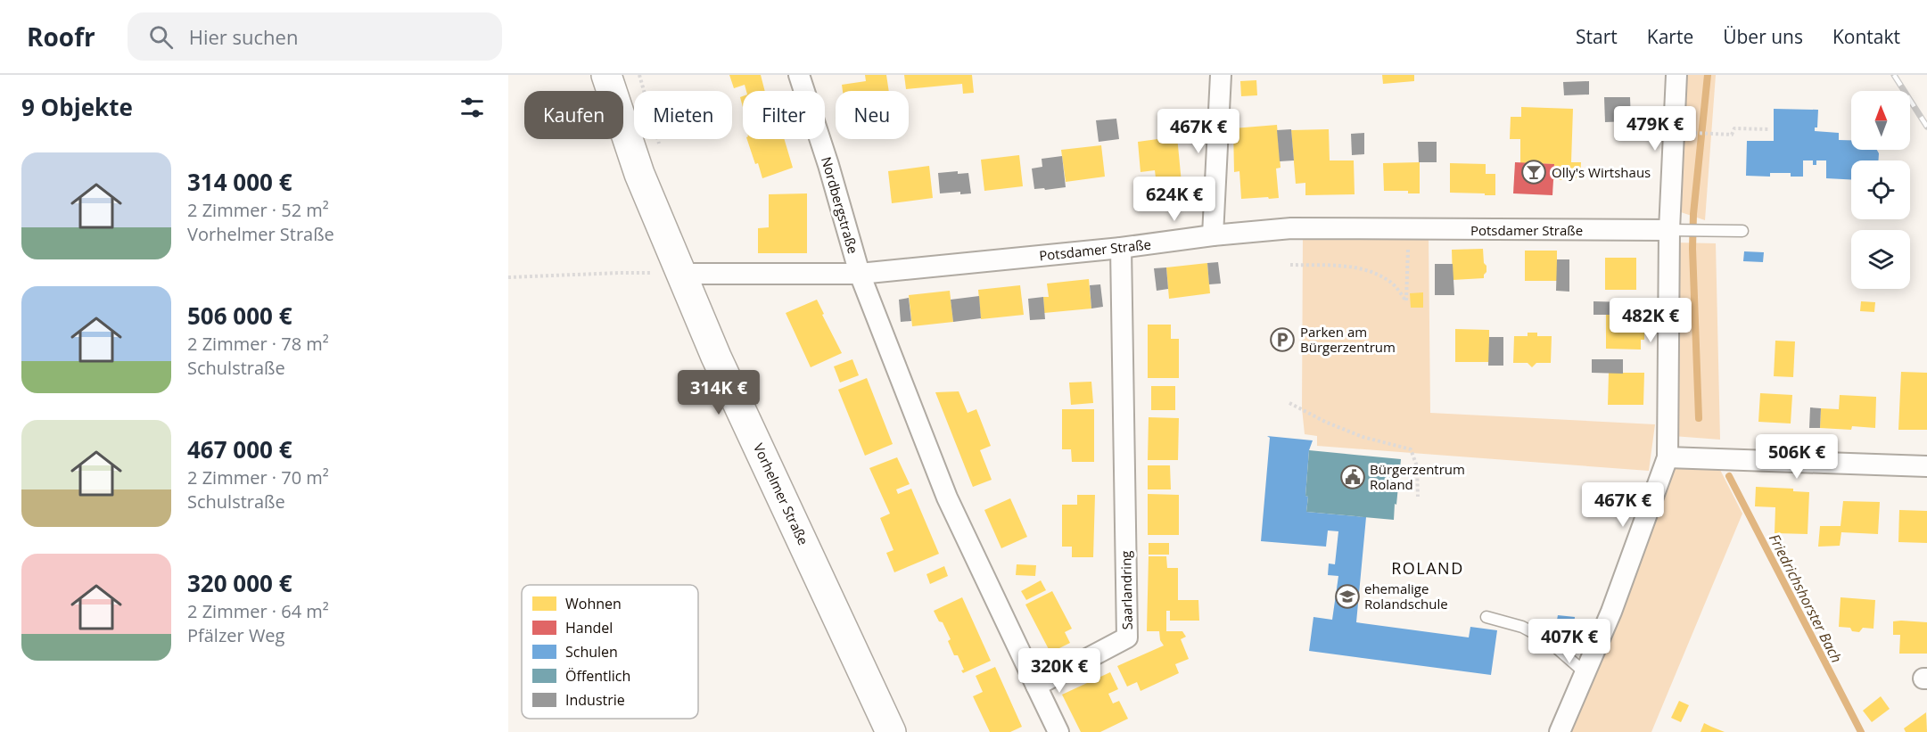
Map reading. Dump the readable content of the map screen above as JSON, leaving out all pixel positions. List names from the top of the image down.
{
  "streets": {
    "main road": ["Vorhelmer Straße"],
    "street": ["Nordbergstraße", "Potsdamer Straße", "Saarlandring"]
  },
  "crossings": [
    ["Nordbergstraße", "Potsdamer Straße"],
    ["Potsdamer Straße", "Vorhelmer Straße"],
    ["Potsdamer Straße", "Saarlandring"]
  ],
  "districts": ["ROLAND"],
  "water": ["Friedrichshorster Bach"],
  "places": {
    "bar": ["Olly's Wirtshaus"],
    "parking": ["Parken am Bürgerzentrum"],
    "public building": ["Bürgerzentrum Roland"],
    "school or university": ["ehemalige Rolandschule"]
  },
  "legend": [
    "Wohnen",
    "Handel",
    "Schulen",
    "Öffentlich",
    "Industrie"
  ],
  "north": "top",
  "page": {
    "header": "Roofr",
    "search": "Hier suchen",
    "nav": [
      "Start",
      "Karte",
      "Über uns",
      "Kontakt"
    ],
    "heading": "9 Objekte",
    "chip": [
      "Kaufen",
      "Mieten",
      "Filter",
      "Neu"
    ],
    "price": [
      "479K €",
      "467K €",
      "624K €",
      "482K €",
      "314K €",
      "506K €",
      "467K €",
      "407K €",
      "320K €"
    ],
    "list": [
      {
        "name": "314 000 €",
        "note": "2 Zimmer · 52 m² · Vorhelmer Straße"
      },
      {
        "name": "506 000 €",
        "note": "2 Zimmer · 78 m² · Schulstraße"
      },
      {
        "name": "467 000 €",
        "note": "2 Zimmer · 70 m² · Schulstraße"
      },
      {
        "name": "320 000 €",
        "note": "2 Zimmer · 64 m² · Pfälzer Weg"
      }
    ]
  }
}
